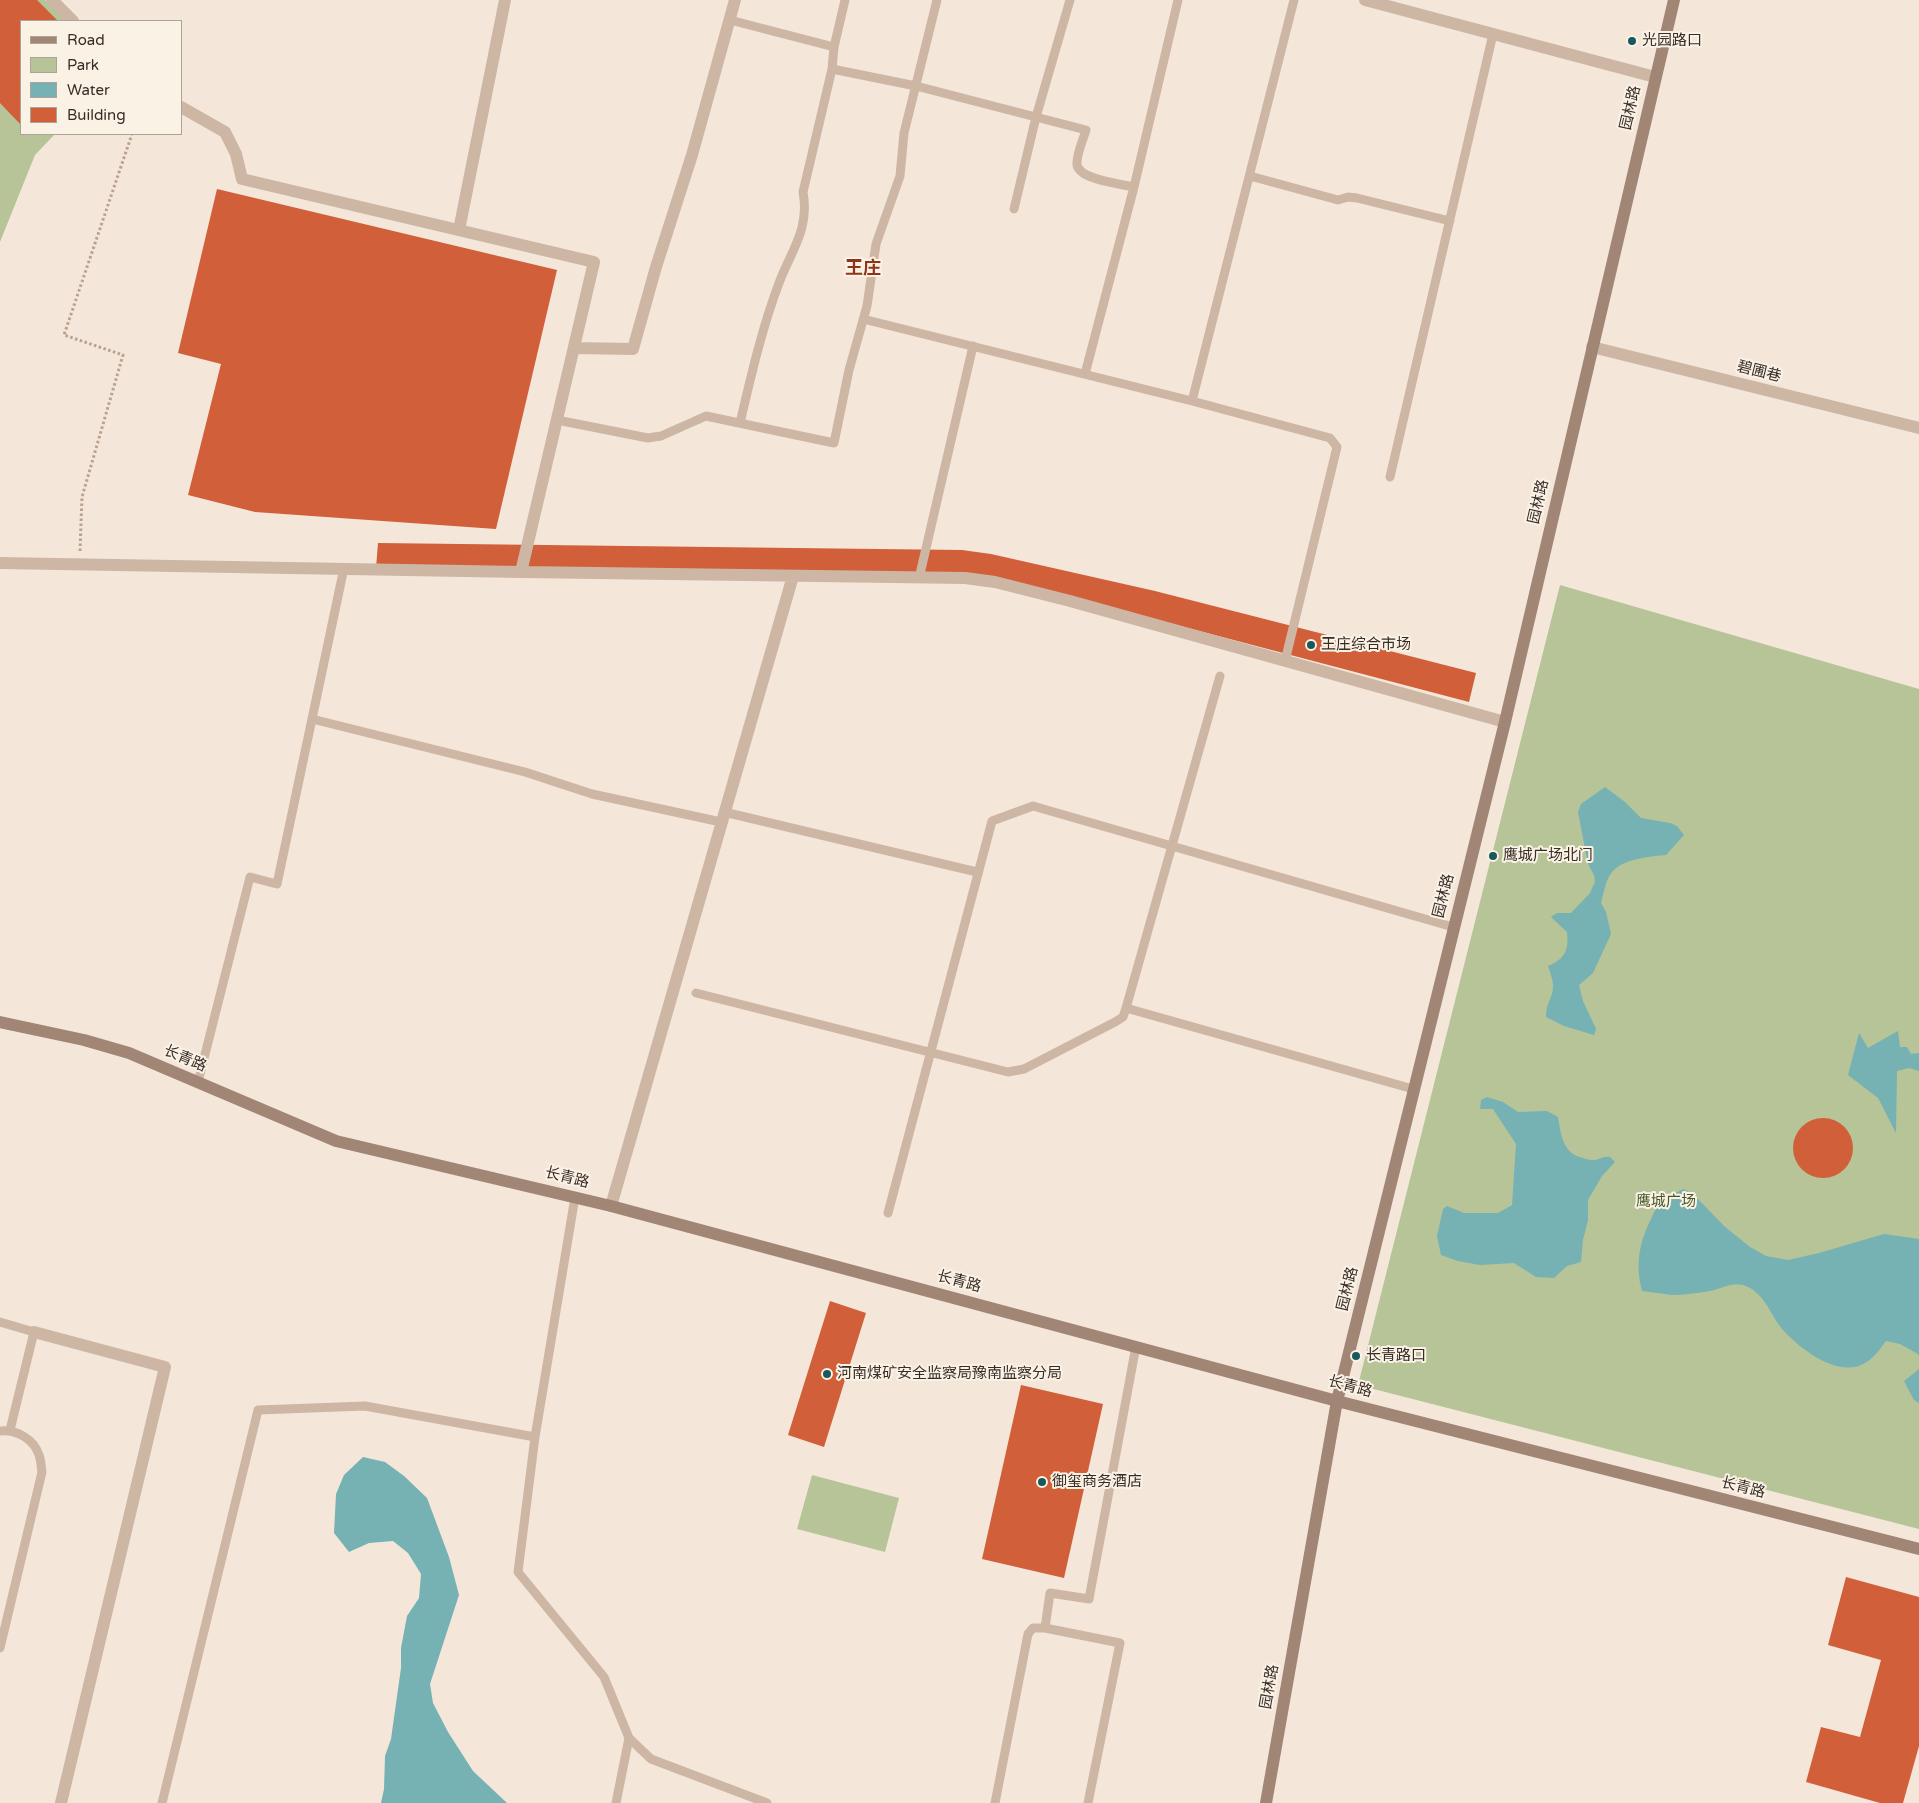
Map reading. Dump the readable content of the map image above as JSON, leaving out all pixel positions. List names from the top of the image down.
{
  "streets": {
    "street": ["园林路", "碧圃巷", "长青路"]
  },
  "crossings": [
    ["园林路", "碧圃巷"],
    ["园林路", "长青路"]
  ],
  "districts": ["王庄"],
  "parks": ["鹰城广场"],
  "places": [
    "光园路口",
    "王庄综合市场",
    "鹰城广场北门",
    "长青路口",
    "河南煤矿安全监察局豫南监察分局",
    "御玺商务酒店"
  ],
  "legend": [
    "Road",
    "Park",
    "Water",
    "Building"
  ]
}
